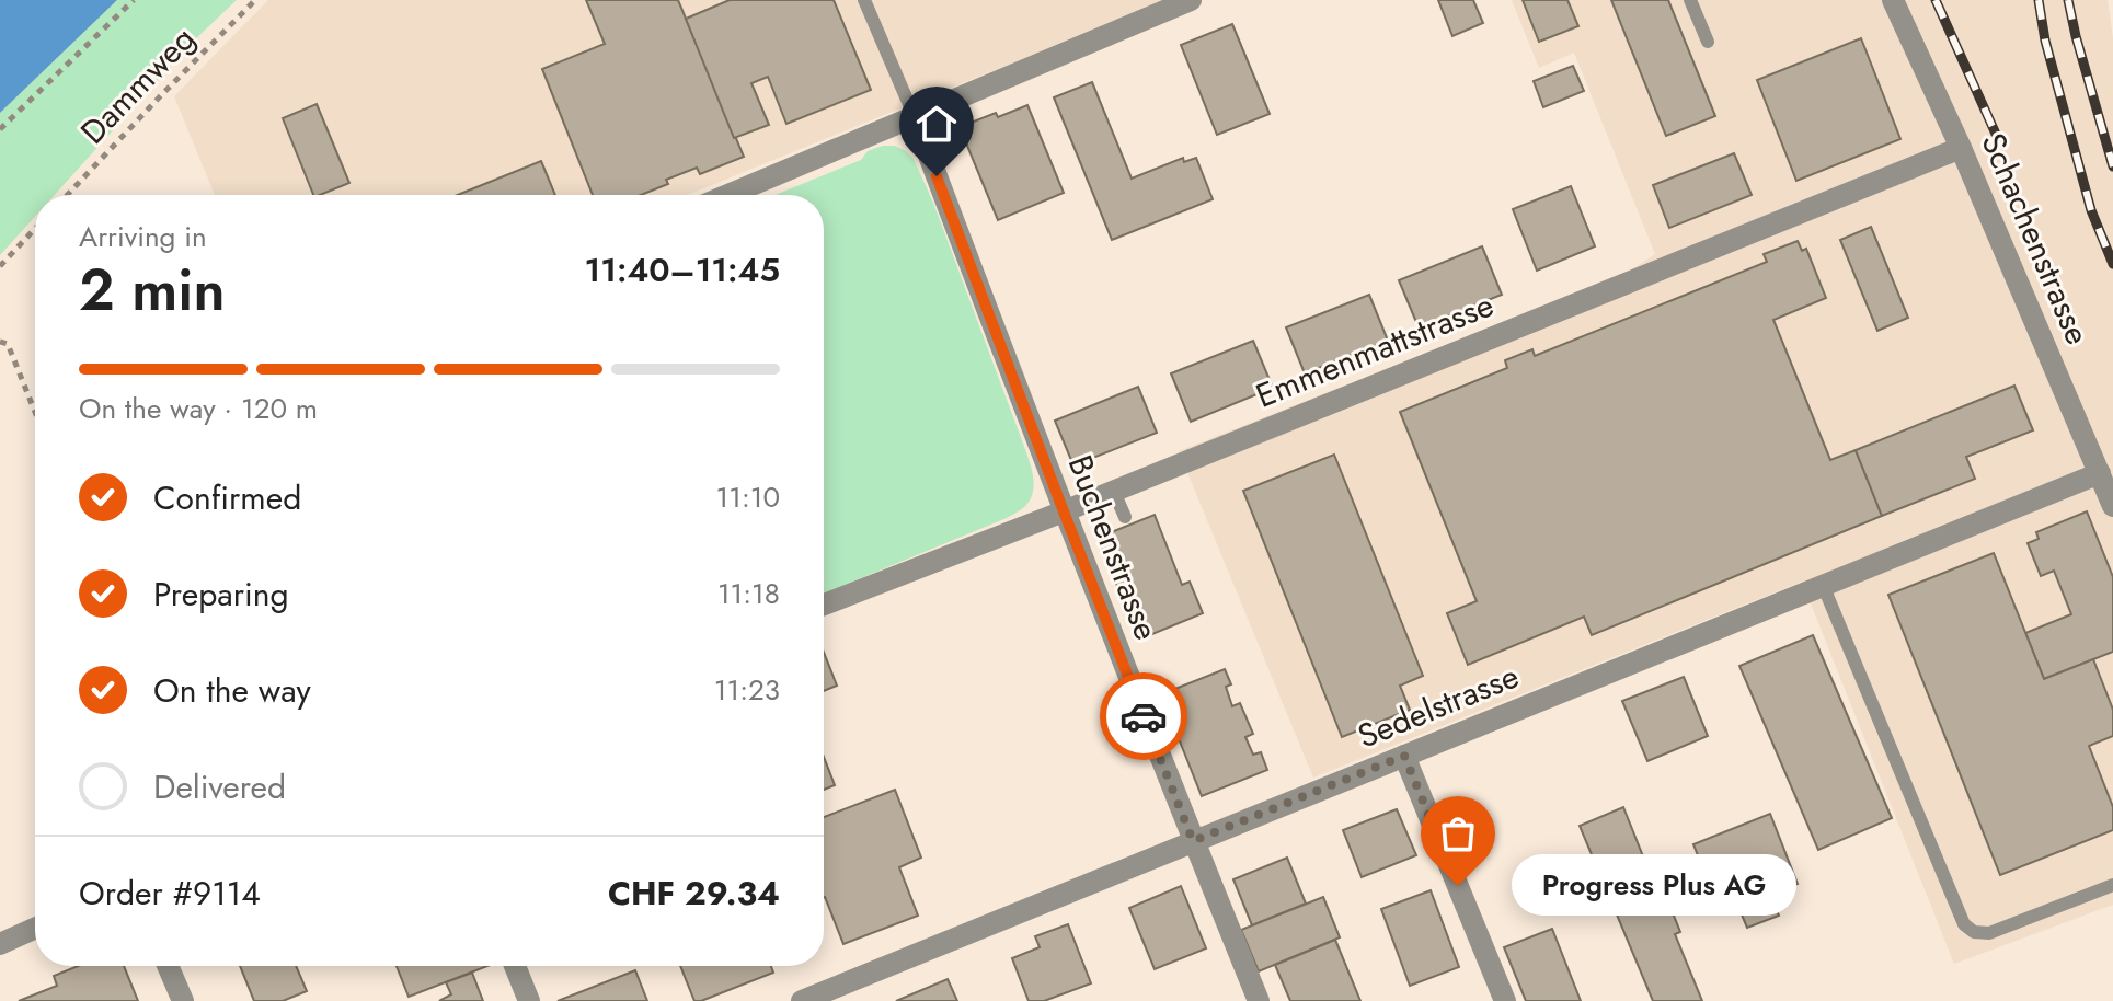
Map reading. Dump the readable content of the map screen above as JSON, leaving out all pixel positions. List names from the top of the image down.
{
  "streets": {
    "street": [
      "Schachenstrasse",
      "Emmenmattstrasse",
      "Buchenstrasse",
      "Sedelstrasse"
    ],
    "path": ["Dammweg"]
  },
  "crossings": [
    ["Schachenstrasse", "Emmenmattstrasse"],
    ["Schachenstrasse", "Sedelstrasse"],
    ["Emmenmattstrasse", "Buchenstrasse"],
    ["Buchenstrasse", "Sedelstrasse"]
  ],
  "places": ["Progress Plus AG"],
  "page": {
    "heading": ["2 min", "Arriving in", "11:40–11:45"],
    "panel": ["Order #9114", "CHF 29.34"],
    "bar": "On the way · 120 m",
    "list": [
      ["Confirmed", "11:10"],
      ["Preparing", "11:18"],
      ["On the way", "11:23"],
      "Delivered"
    ],
    "bubble": "Progress Plus AG"
  }
}
